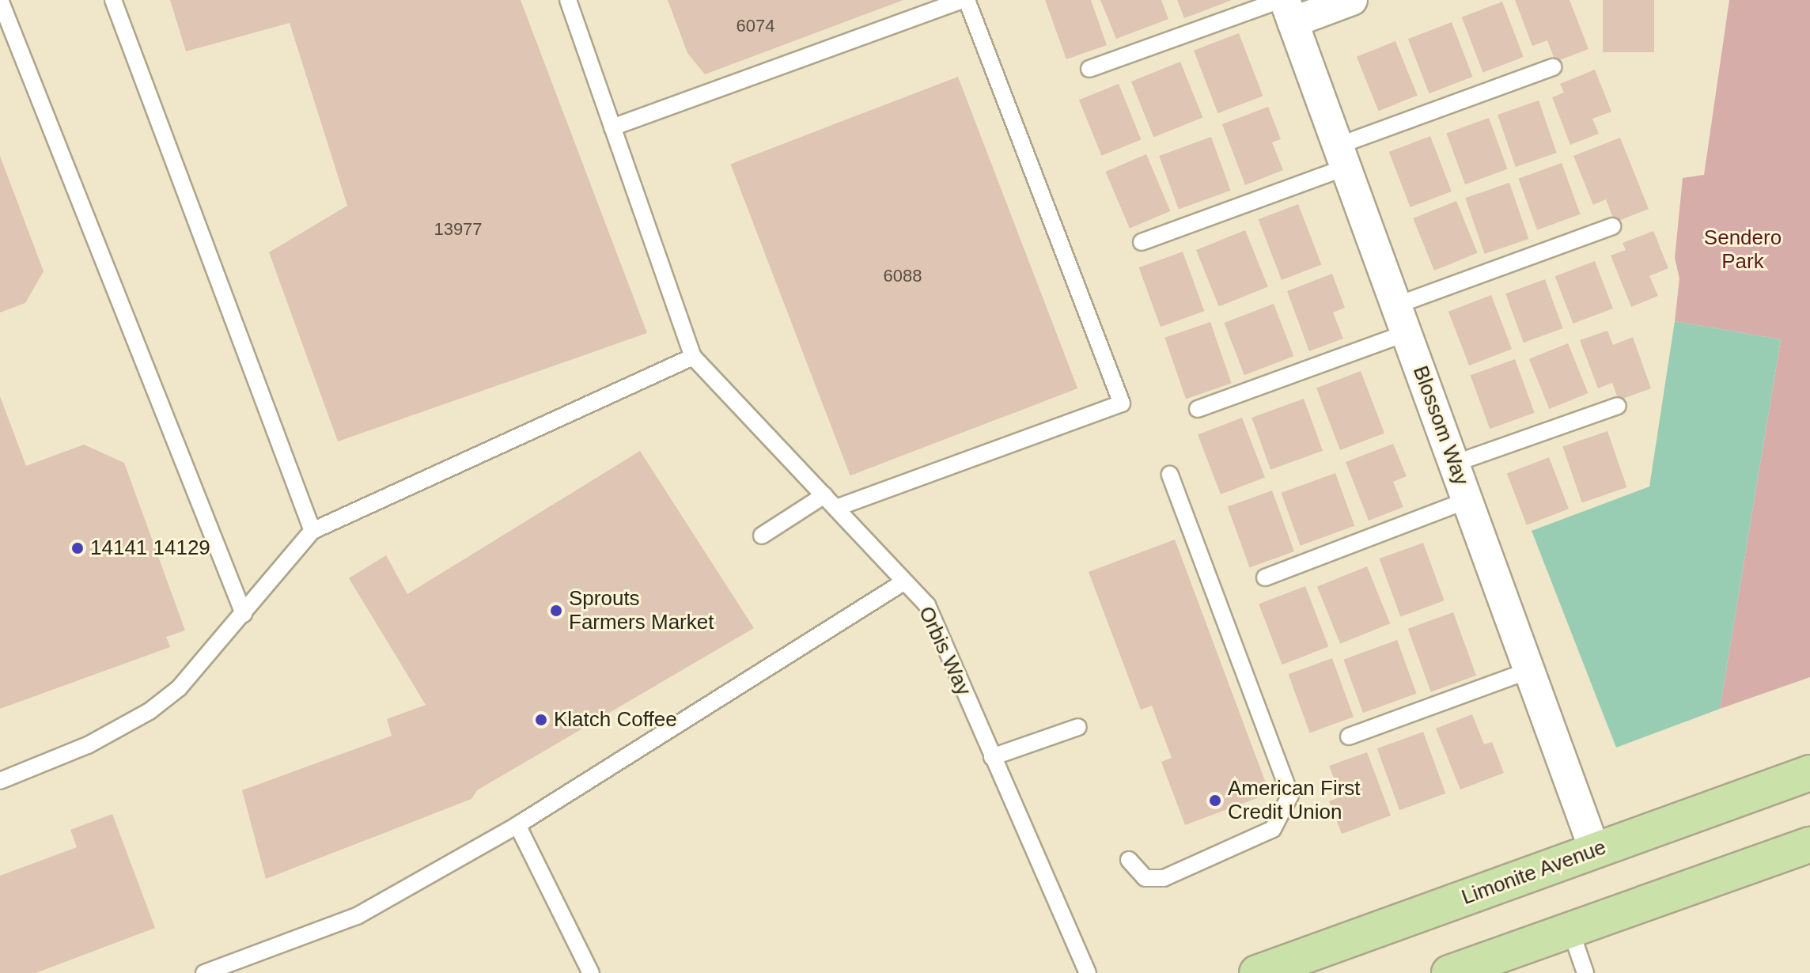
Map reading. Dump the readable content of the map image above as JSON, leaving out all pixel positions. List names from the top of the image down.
{
  "streets": {
    "main road": ["Limonite Avenue"],
    "street": ["Blossom Way"],
    "lane": ["Orbis Way"]
  },
  "crossings": [
    ["Blossom Way", "Limonite Avenue"]
  ],
  "parks": ["Sendero Park"],
  "places": [
    "14141 14129",
    "Sprouts Farmers Market",
    "Klatch Coffee",
    "American First Credit Union"
  ],
  "house_numbers": ["6074", "13977", "6088"]
}
